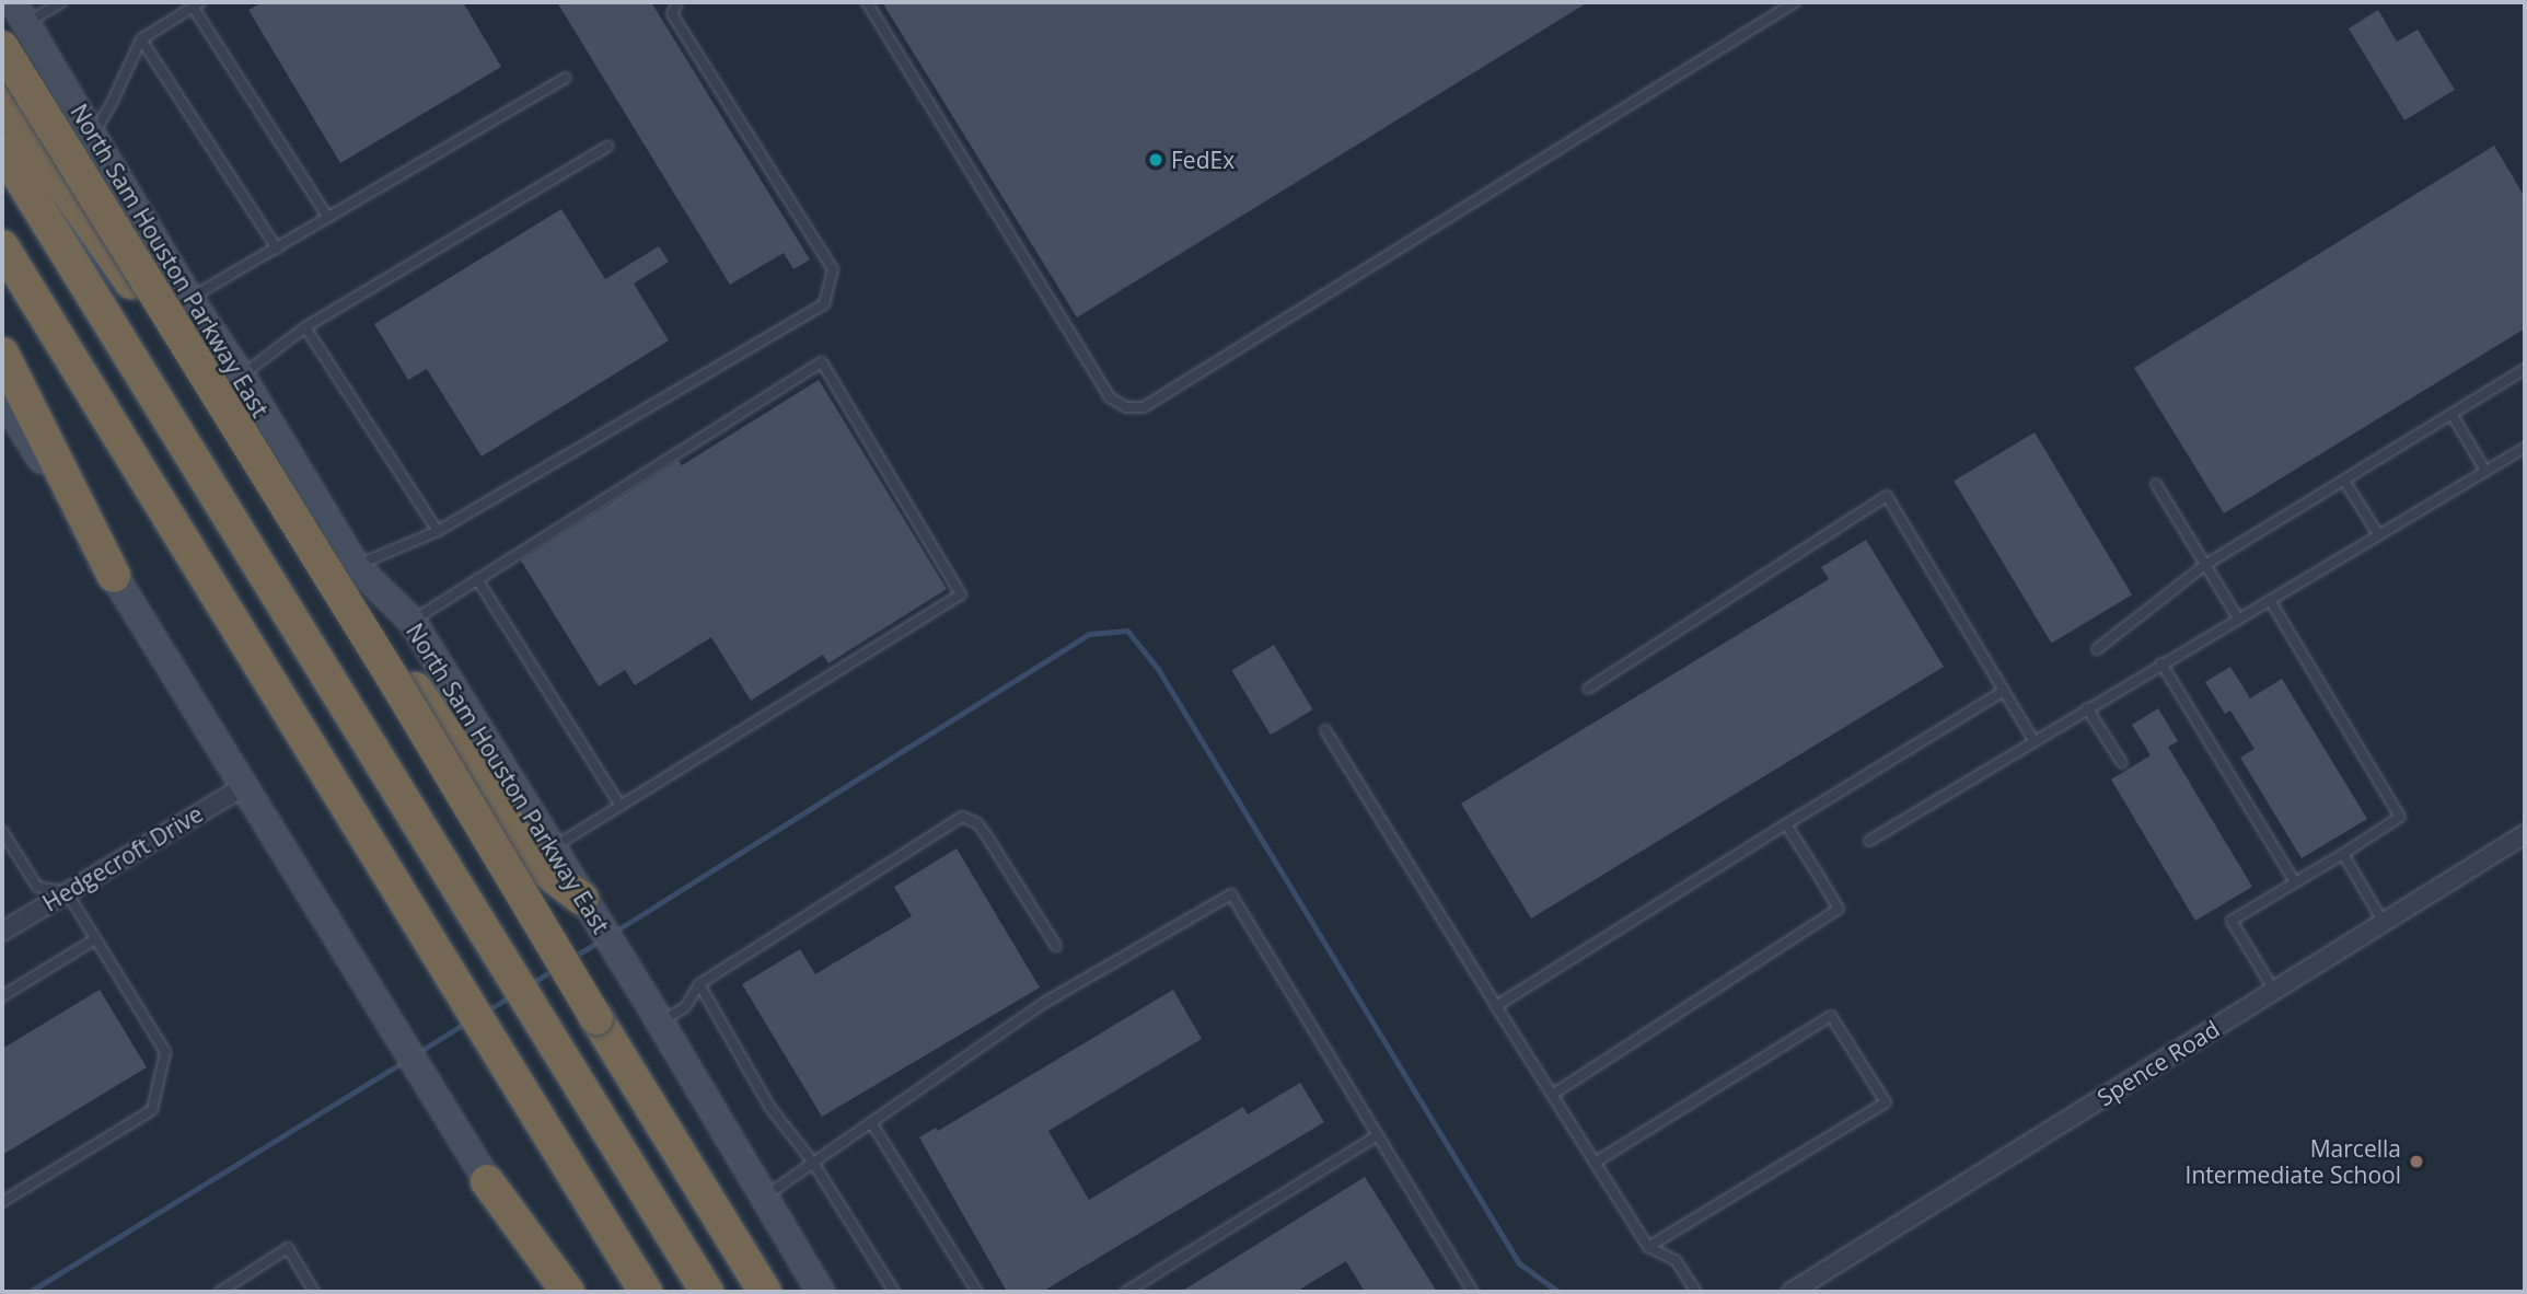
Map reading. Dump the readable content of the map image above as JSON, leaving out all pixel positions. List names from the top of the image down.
{
  "streets": {
    "main road": ["North Sam Houston Parkway East"],
    "street": ["Hedgecroft Drive", "Spence Road"]
  },
  "places": ["FedEx", "Marcella Intermediate School"]
}
